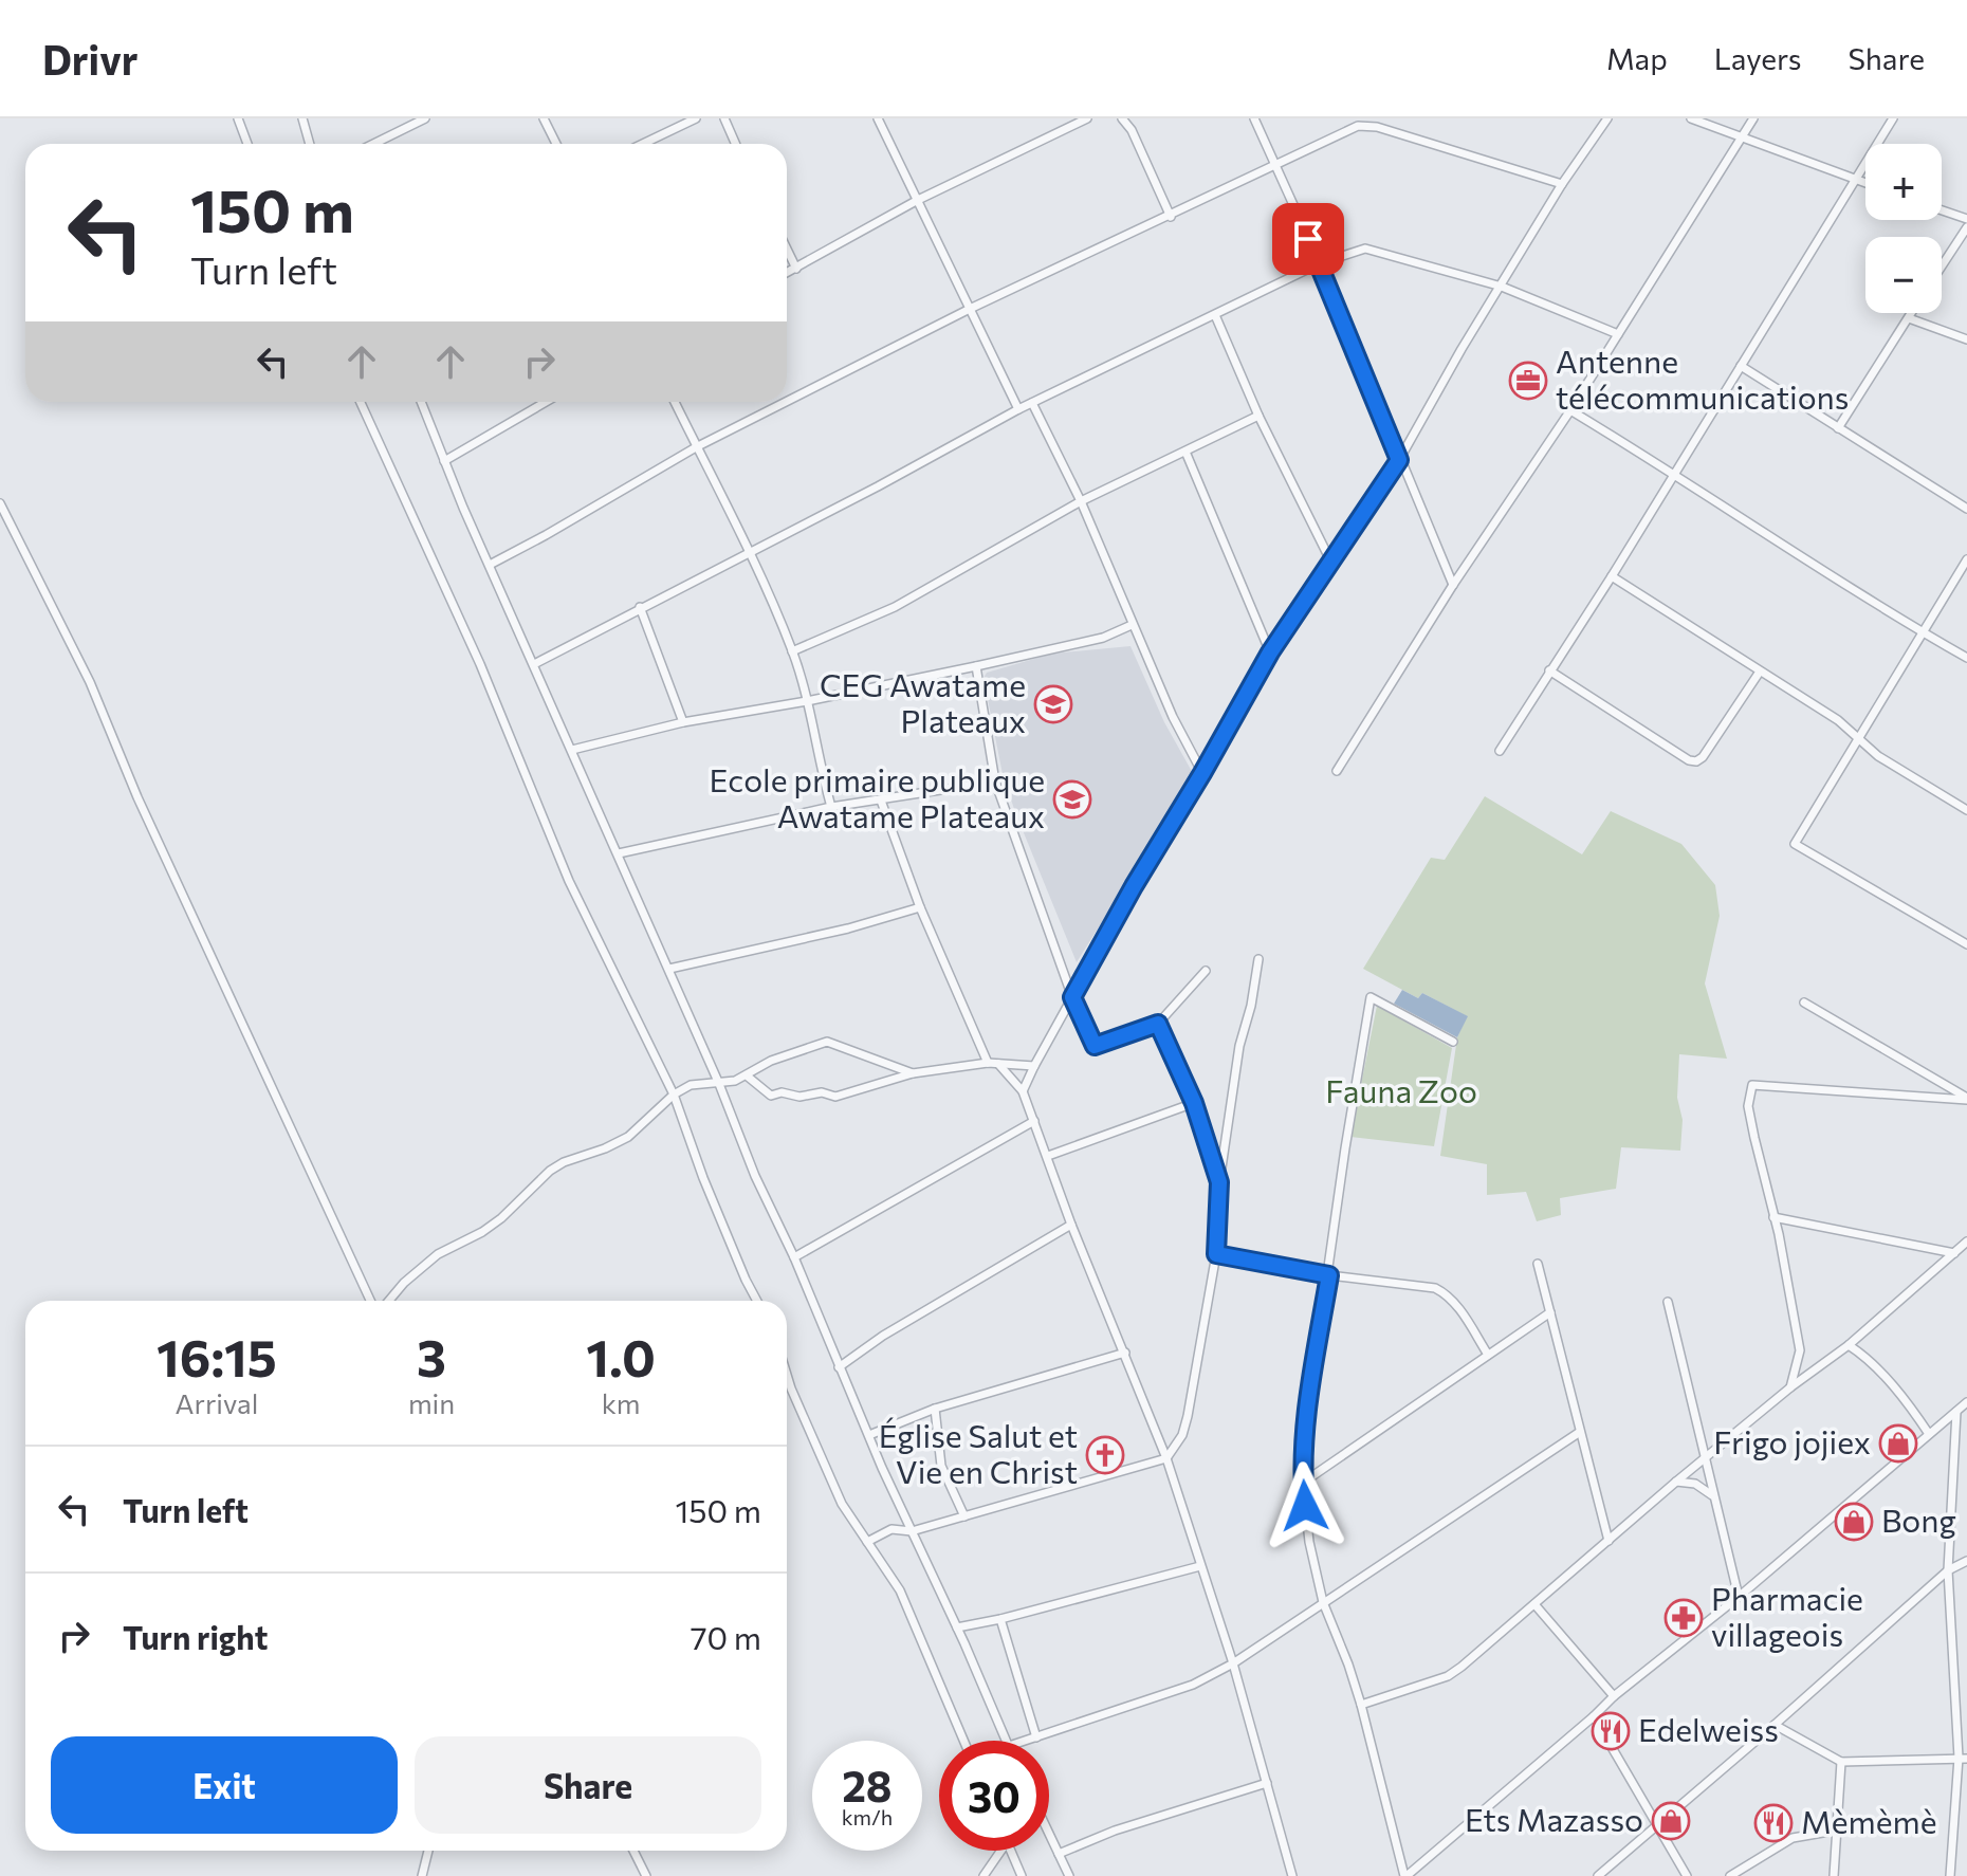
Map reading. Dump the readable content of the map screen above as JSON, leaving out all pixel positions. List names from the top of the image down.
{
  "parks": ["Fauna Zoo"],
  "places": {
    "office": ["Antenne télécommunications"],
    "school or university": ["CEG Awatame Plateaux", "Ecole primaire publique Awatame Plateaux"],
    "shop": ["Frigo jojiex", "Bong", "Ets Mazasso"],
    "church": ["Église Salut et Vie en Christ"],
    "pharmacy": ["Pharmacie villageois"],
    "restaurant": ["Edelweiss", "Mèmèmè"]
  },
  "page": {
    "header": "Drivr",
    "nav": ["Map", "Layers", "Share"],
    "map_buttons": ["+", "−"],
    "turn": ["150 m", "Turn left"],
    "eta": [
      "16:15",
      "Arrival",
      "3",
      "min",
      "1.0",
      "km"
    ],
    "list": [
      {
        "name": "Turn left",
        "value": "150 m"
      },
      {
        "name": "Turn right",
        "value": "70 m"
      }
    ],
    "buttons": ["Exit", "Share"],
    "speed": "28 km/h",
    "limit": "30"
  }
}
